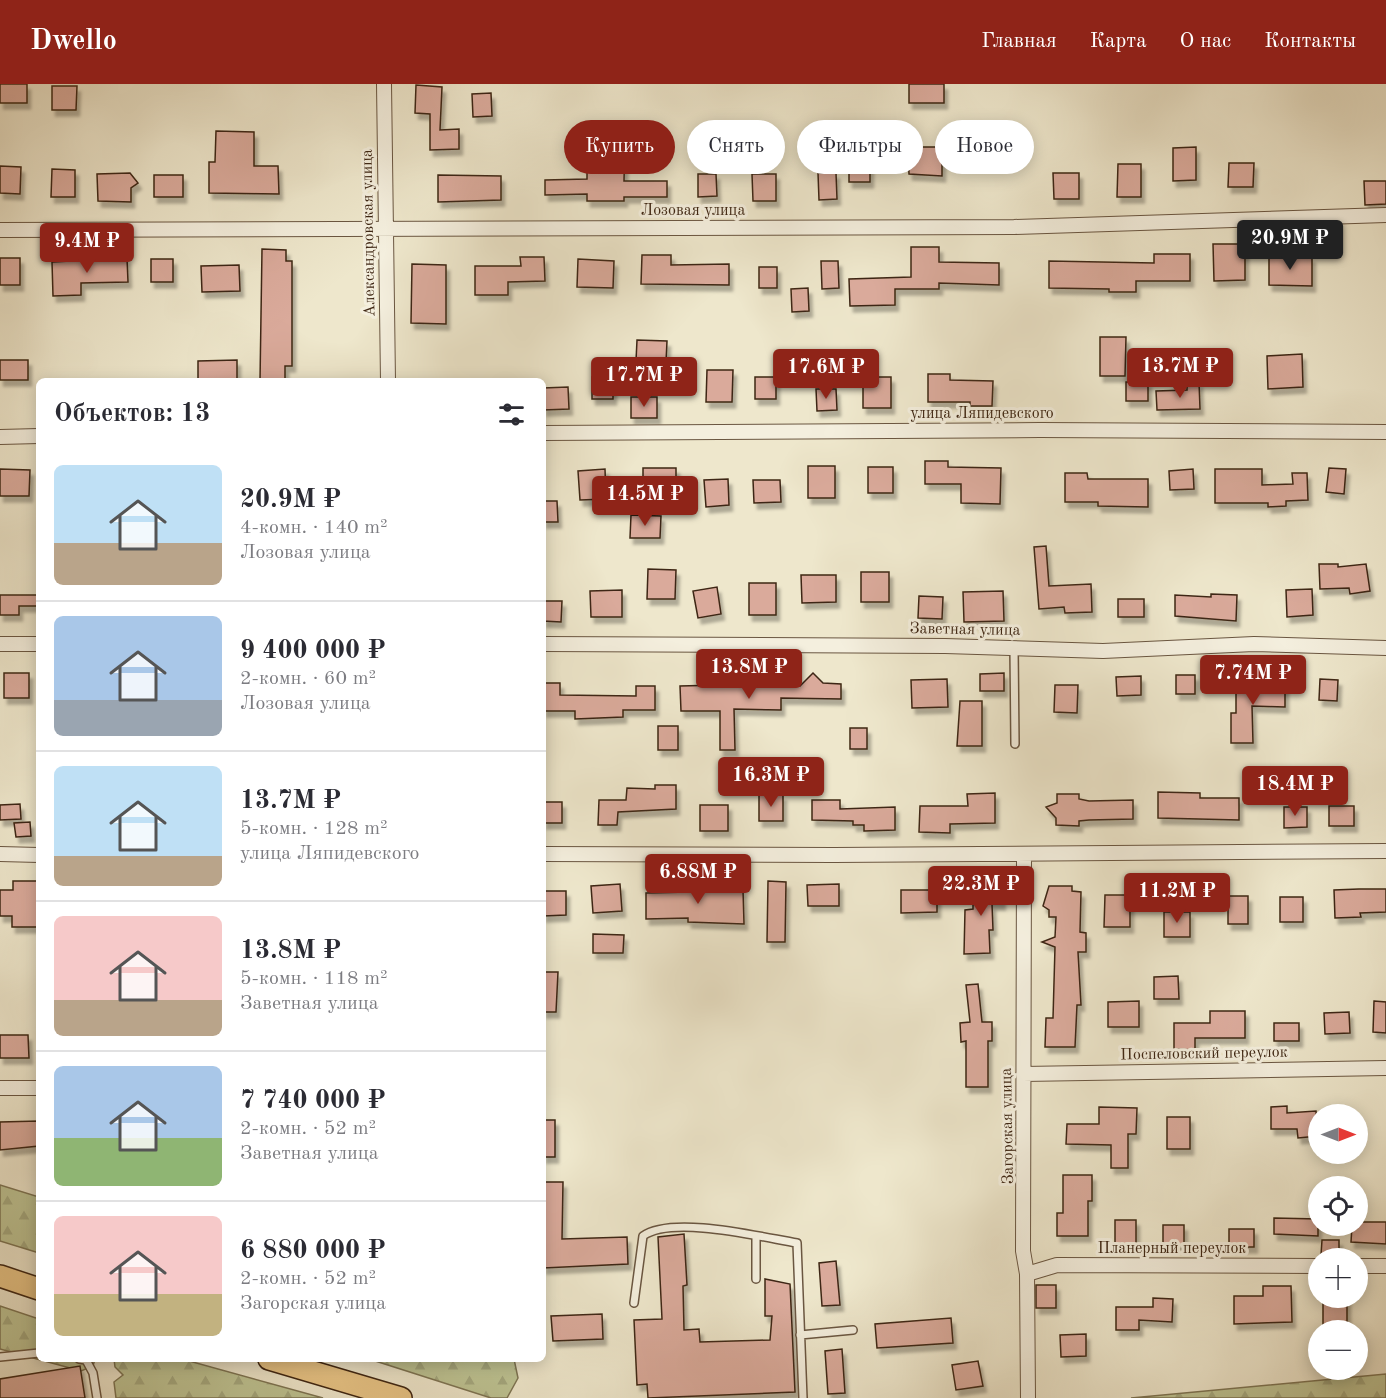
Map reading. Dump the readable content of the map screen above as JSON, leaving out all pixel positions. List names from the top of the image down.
{
  "streets": {
    "street": [
      "Лозовая улица",
      "Александровская улица",
      "улица Ляпидевского",
      "Заветная улица",
      "Поспеловский переулок",
      "Загорская улица",
      "Планерный переулок"
    ]
  },
  "crossings": [
    ["Лозовая улица", "Александровская улица"],
    ["Поспеловский переулок", "Загорская улица"],
    ["Загорская улица", "Планерный переулок"]
  ],
  "north": "right",
  "page": {
    "header": "Dwello",
    "nav": [
      "Главная",
      "Карта",
      "О нас",
      "Контакты"
    ],
    "chip": [
      "Купить",
      "Снять",
      "Фильтры",
      "Новое"
    ],
    "price": [
      "20.9M ₽",
      "9.4M ₽",
      "13.7M ₽",
      "17.6M ₽",
      "17.7M ₽",
      "14.5M ₽",
      "13.8M ₽",
      "7.74M ₽",
      "16.3M ₽",
      "18.4M ₽",
      "6.88M ₽",
      "22.3M ₽",
      "11.2M ₽"
    ],
    "heading": "Объектов: 13",
    "list": [
      {
        "name": "20.9M ₽",
        "note": "4-комн. · 140 m² · Лозовая улица"
      },
      {
        "name": "9 400 000 ₽",
        "note": "2-комн. · 60 m² · Лозовая улица"
      },
      {
        "name": "13.7M ₽",
        "note": "5-комн. · 128 m² · улица Ляпидевского"
      },
      {
        "name": "13.8M ₽",
        "note": "5-комн. · 118 m² · Заветная улица"
      },
      {
        "name": "7 740 000 ₽",
        "note": "2-комн. · 52 m² · Заветная улица"
      },
      {
        "name": "6 880 000 ₽",
        "note": "2-комн. · 52 m² · Загорская улица"
      }
    ],
    "map_buttons": ["+", "−"]
  }
}
